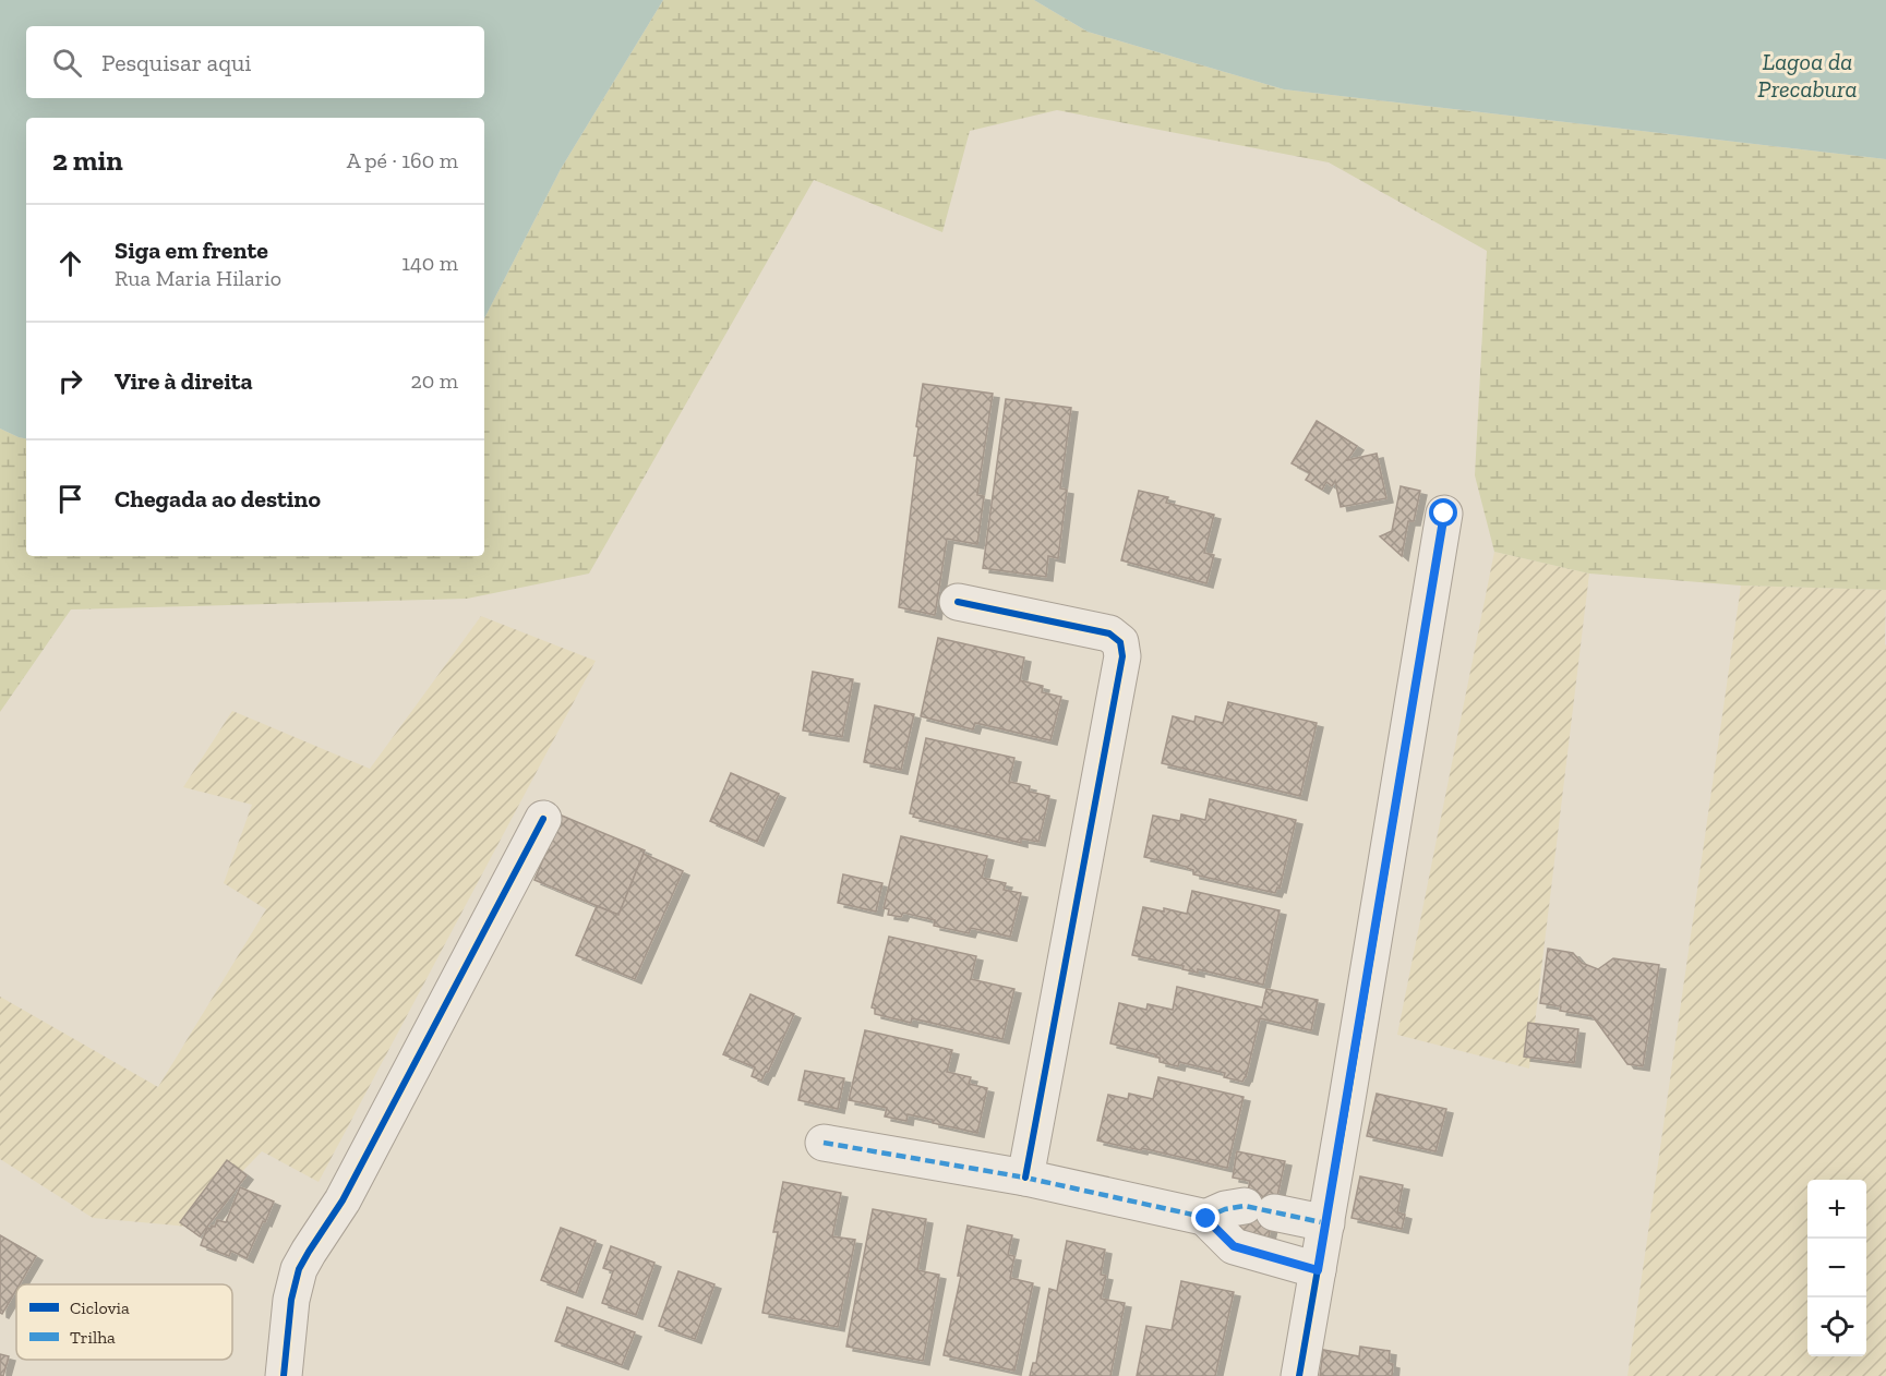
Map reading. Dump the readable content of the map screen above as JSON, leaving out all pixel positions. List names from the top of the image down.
{
  "water": ["Lagoa da Precabura"],
  "legend": ["Ciclovia", "Trilha"],
  "page": {
    "search": "Pesquisar aqui",
    "heading": ["2 min", "A pé · 160 m"],
    "list": [
      ["Siga em frente", "Rua Maria Hilario", "140 m"],
      ["Vire à direita", "20 m"],
      "Chegada ao destino"
    ],
    "map_buttons": ["+", "−"]
  }
}
